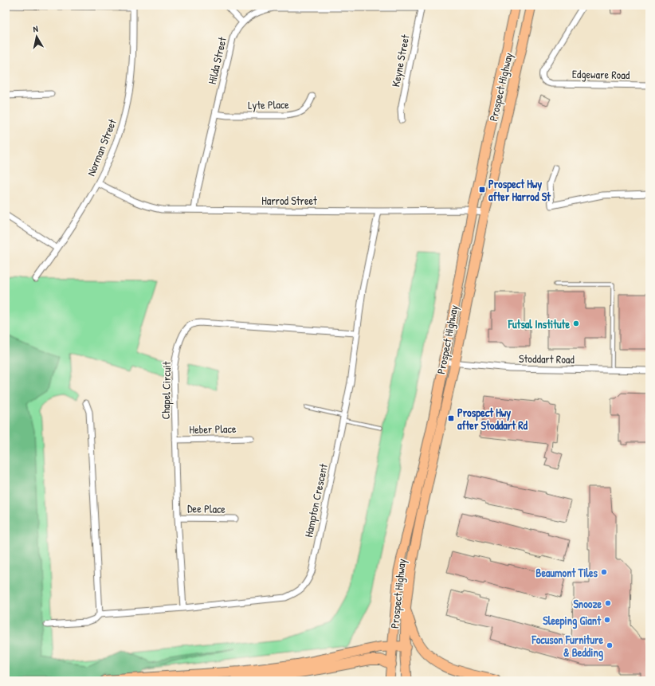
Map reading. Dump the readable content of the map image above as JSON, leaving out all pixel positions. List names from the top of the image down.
{
  "streets": {
    "main road": ["Prospect Highway"],
    "street": [
      "Hilda Street",
      "Keyne Street",
      "Edgeware Road",
      "Lyte Place",
      "Norman Street",
      "Harrod Street",
      "Stoddart Road",
      "Chapel Circuit",
      "Heber Place",
      "Hampton Crescent",
      "Dee Place"
    ]
  },
  "crossings": [
    ["Hilda Street", "Keyne Street"],
    ["Hilda Street", "Lyte Place"],
    ["Hilda Street", "Harrod Street"],
    ["Prospect Highway", "Harrod Street"],
    ["Prospect Highway", "Stoddart Road"],
    ["Norman Street", "Harrod Street"],
    ["Harrod Street", "Hampton Crescent"],
    ["Chapel Circuit", "Heber Place"],
    ["Chapel Circuit", "Hampton Crescent"],
    ["Chapel Circuit", "Dee Place"]
  ],
  "places": {
    "transit": ["Prospect Hwy after Harrod St", "Prospect Hwy after Stoddart Rd"],
    "other": [
      "Futsal Institute",
      "Beaumont Tiles",
      "Snooze",
      "Sleeping Giant",
      "Focuson Furniture & Bedding"
    ]
  },
  "north": "top"
}
